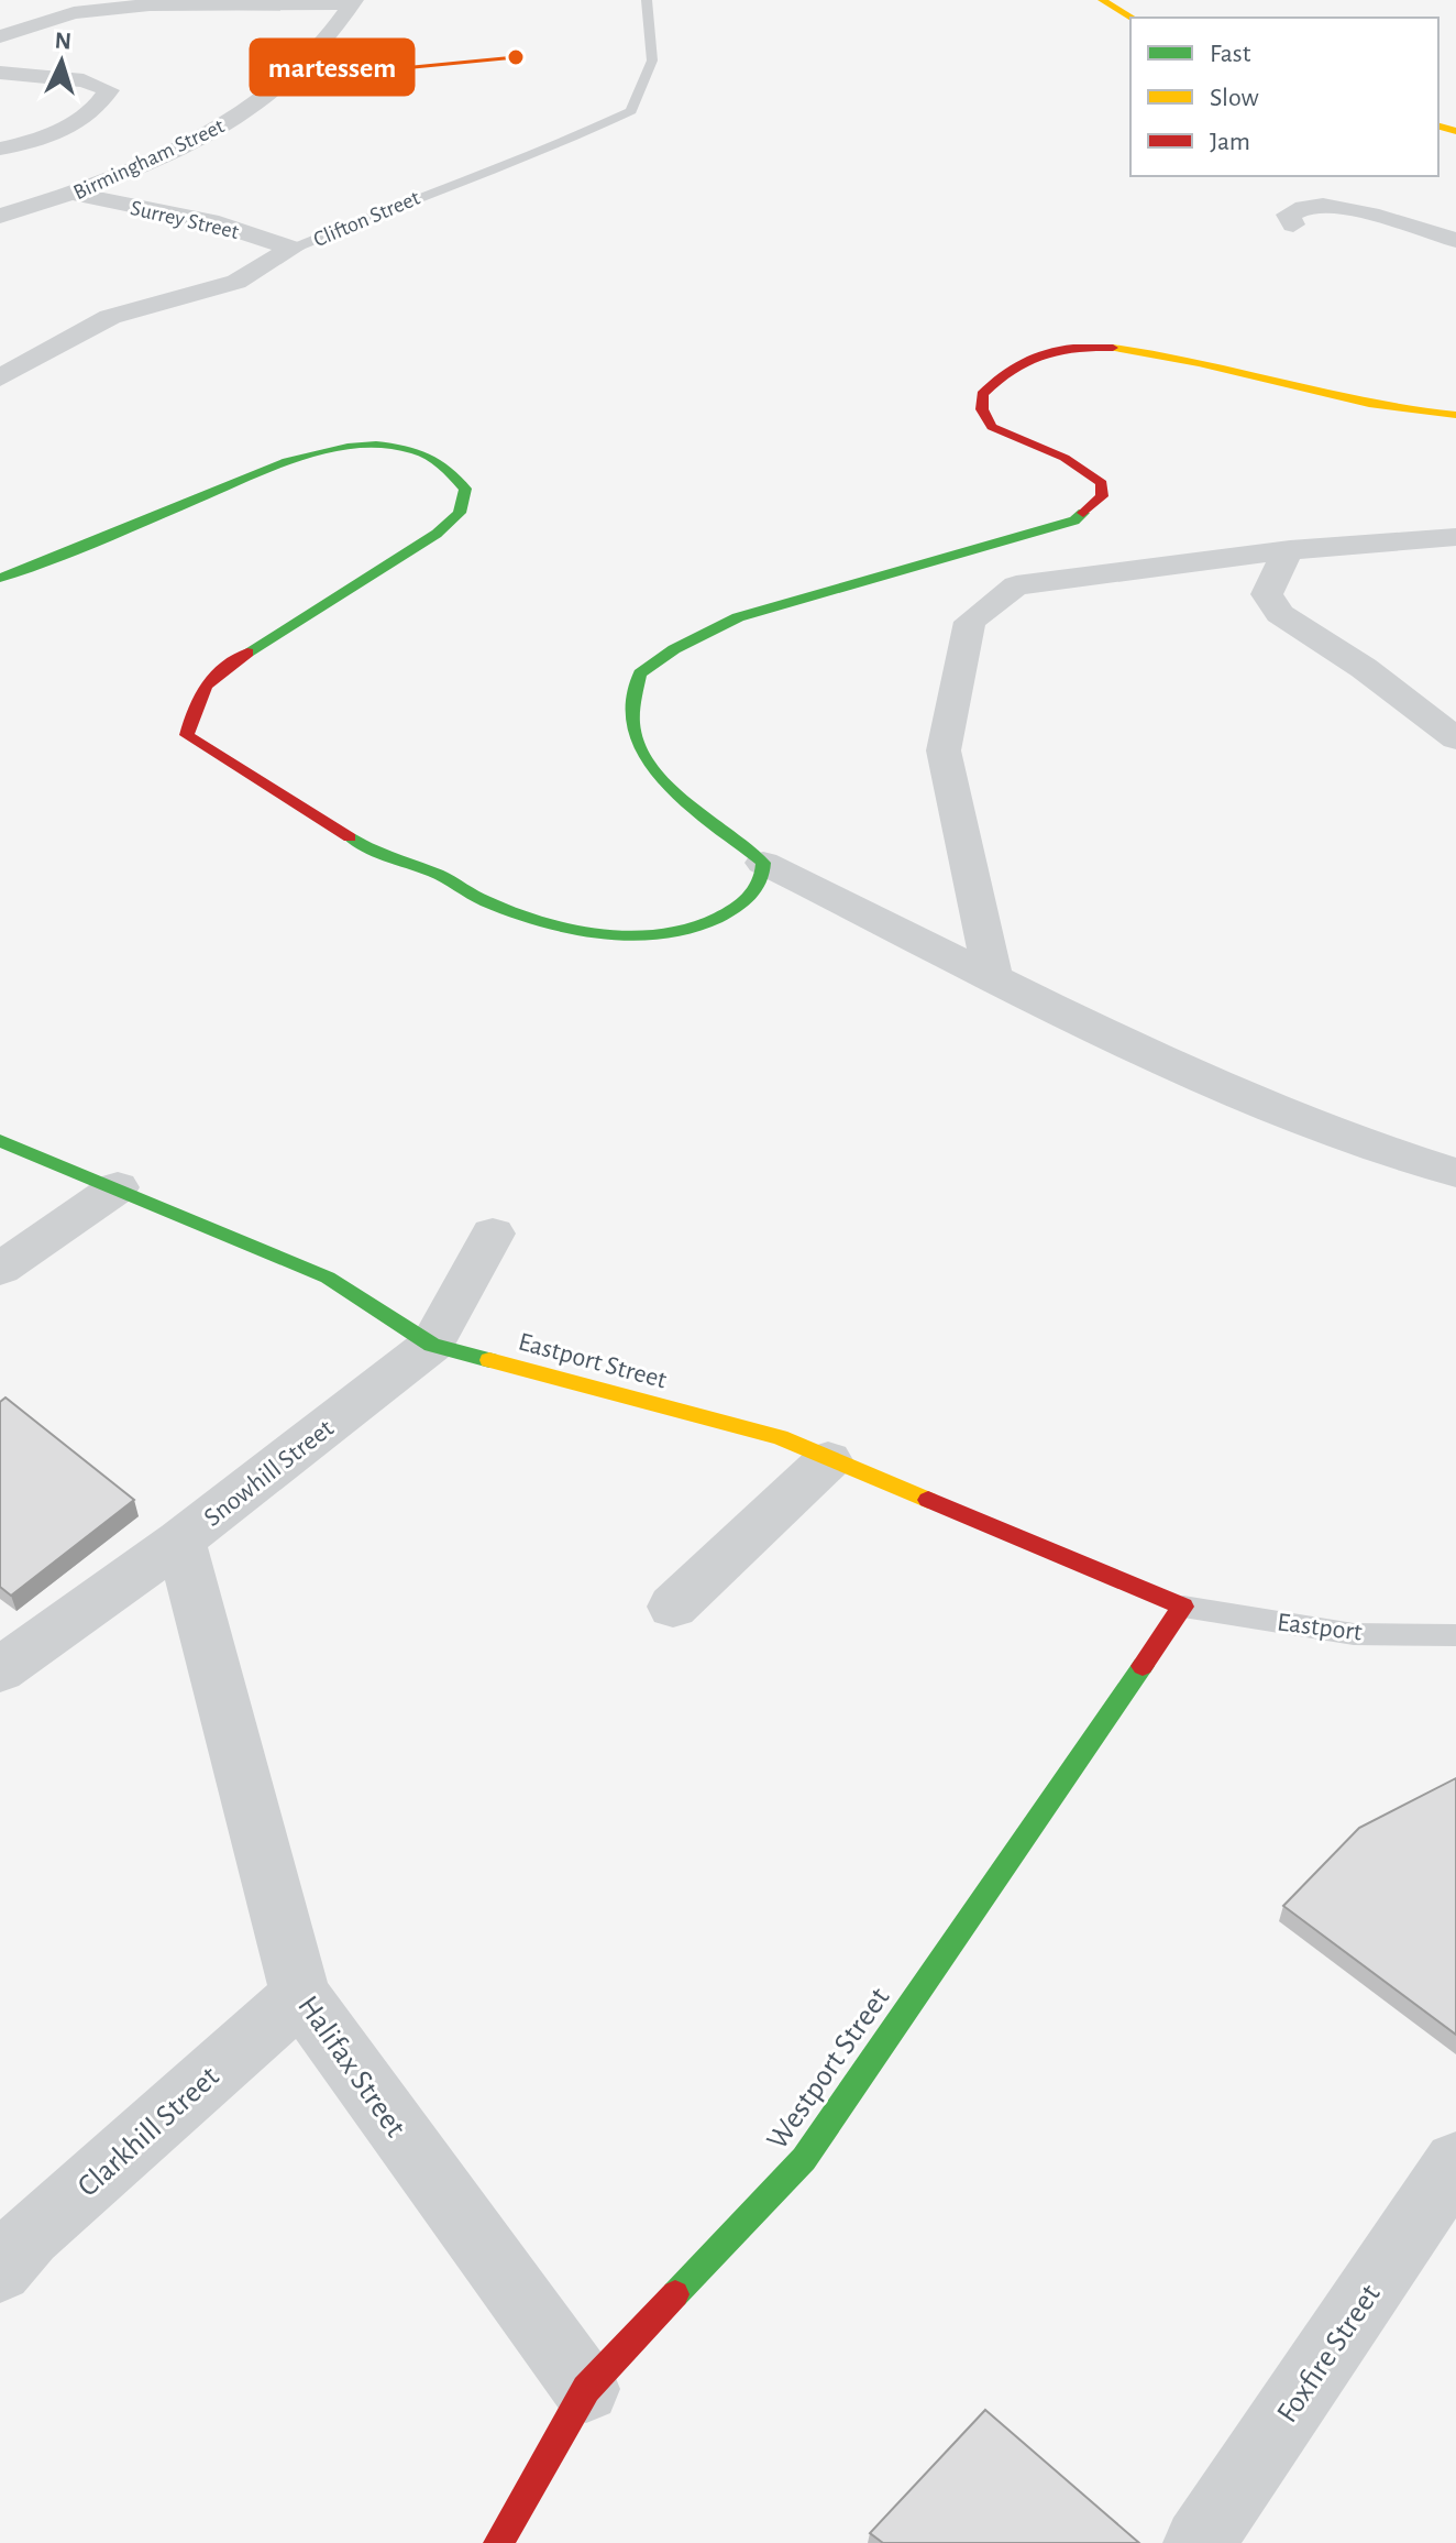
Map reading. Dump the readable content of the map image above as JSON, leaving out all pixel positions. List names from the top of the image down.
{
  "streets": {
    "street": [
      "Birmingham Street",
      "Clifton Street",
      "Surrey Street",
      "Eastport Street",
      "Snowhill Street",
      "Halifax Street",
      "Westport Street",
      "Clarkhill Street",
      "Foxfire Street"
    ],
    "lane": ["Eastport"]
  },
  "crossings": [
    ["Birmingham Street", "Surrey Street"],
    ["Clifton Street", "Surrey Street"],
    ["Eastport Street", "Snowhill Street"],
    ["Eastport Street", "Eastport"],
    ["Eastport Street", "Westport Street"],
    ["Snowhill Street", "Halifax Street"],
    ["Eastport", "Westport Street"],
    ["Halifax Street", "Westport Street"],
    ["Halifax Street", "Clarkhill Street"]
  ],
  "places": ["martessem"],
  "legend": ["Fast", "Slow", "Jam"],
  "north": "top"
}
